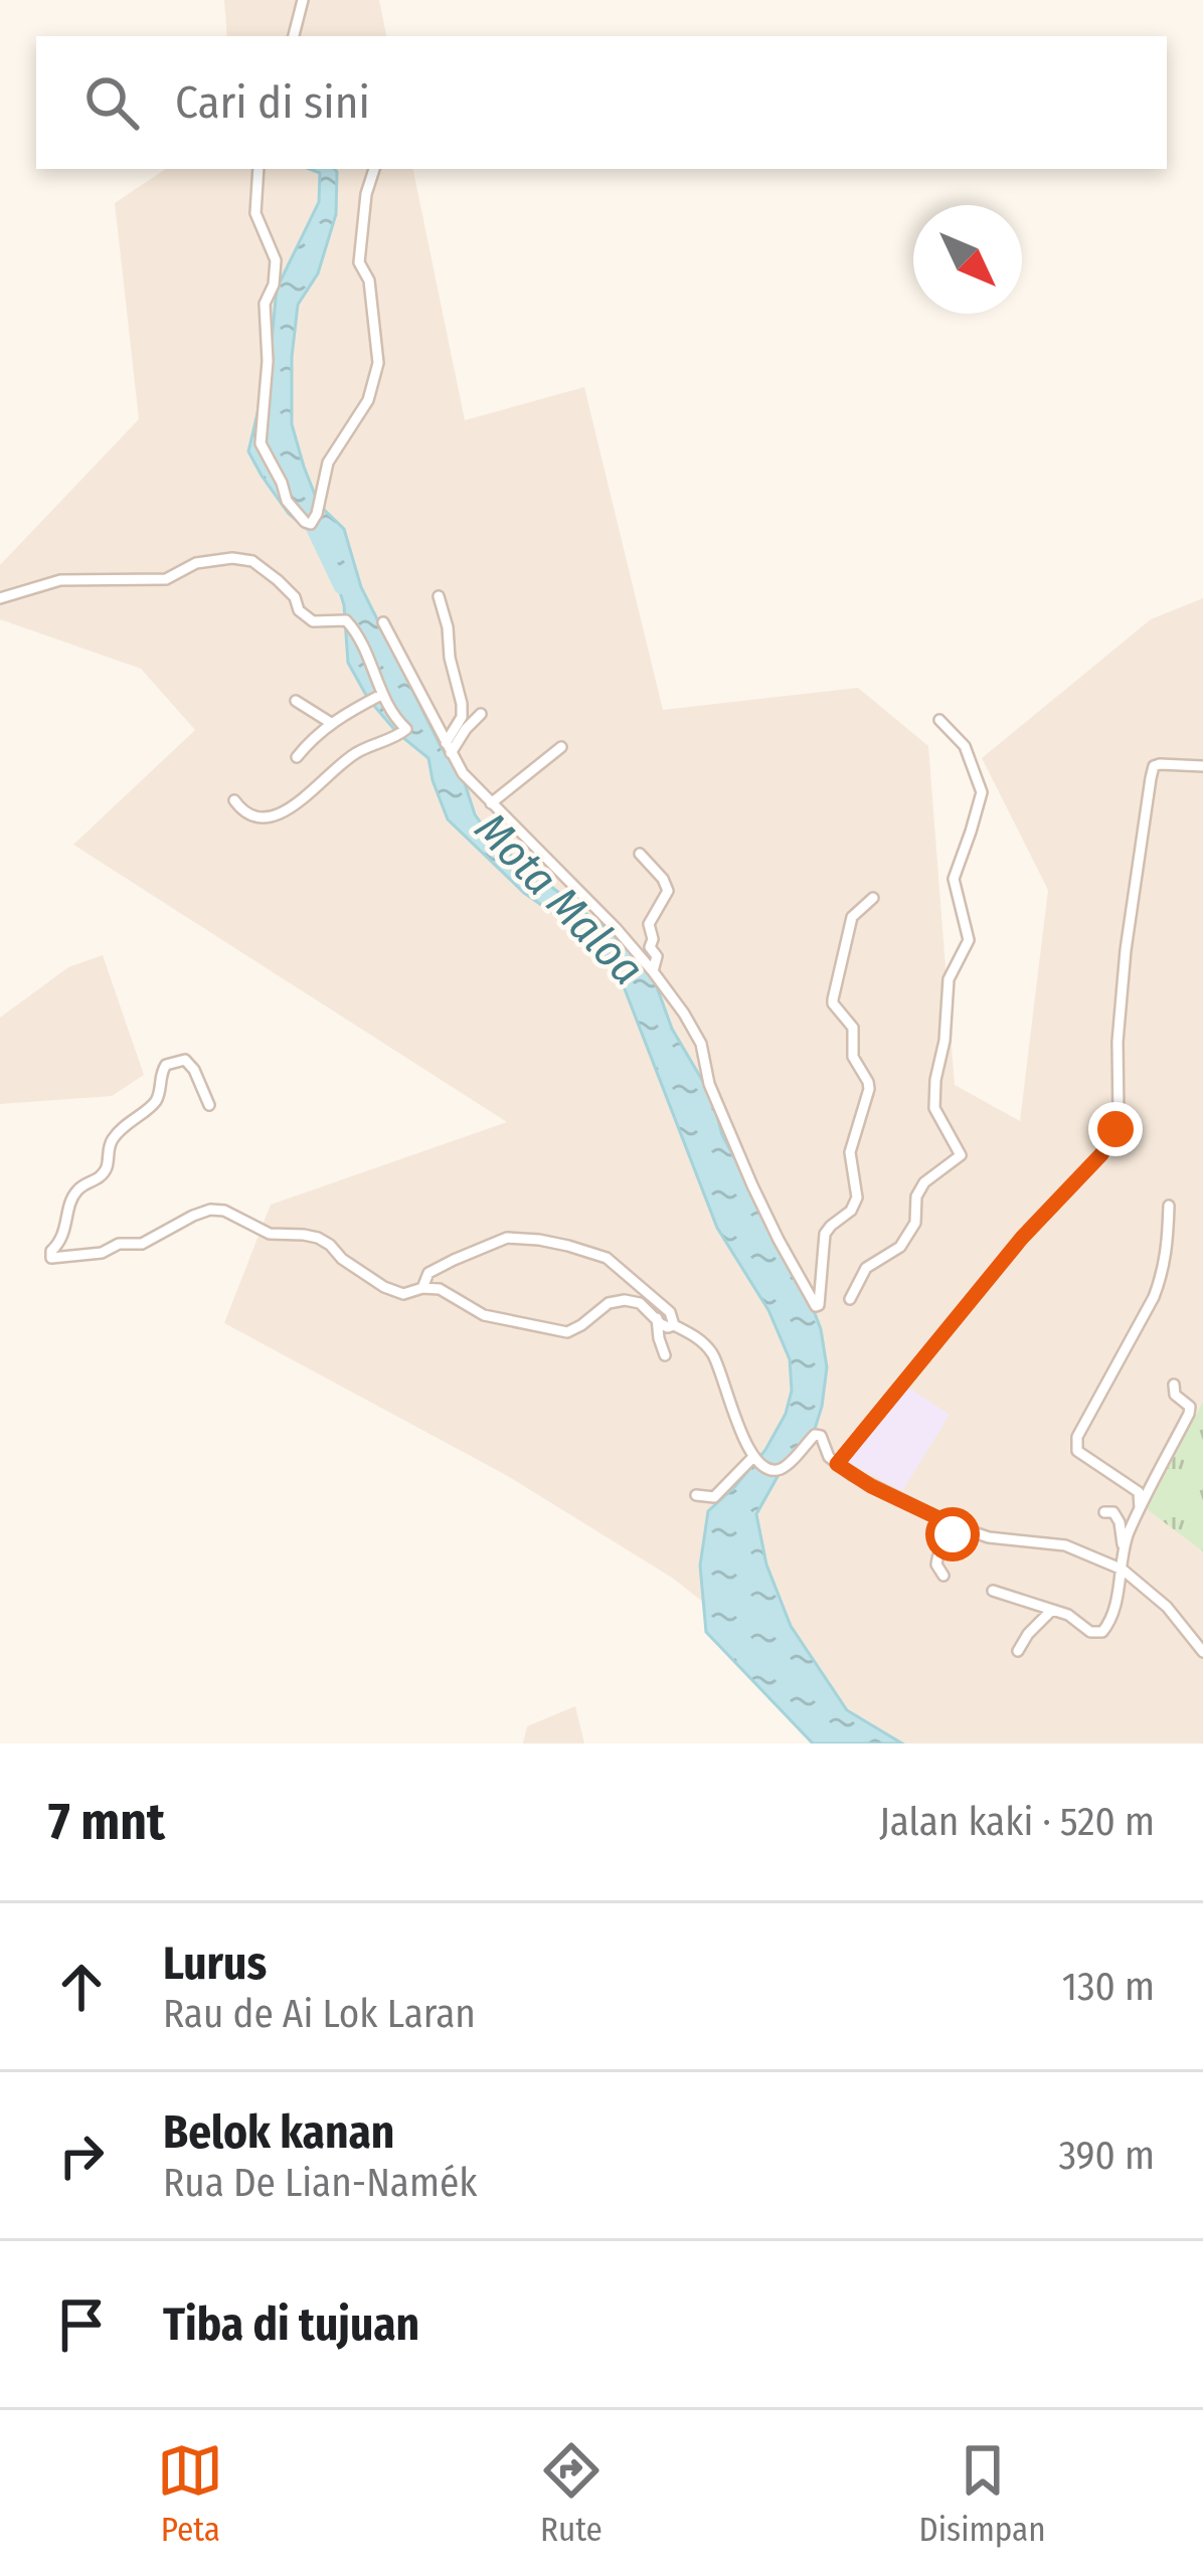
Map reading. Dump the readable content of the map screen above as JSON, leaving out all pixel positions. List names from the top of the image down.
{
  "water": ["Mota Maloa"],
  "north": "bottom right",
  "page": {
    "search": "Cari di sini",
    "heading": ["7 mnt", "Jalan kaki · 520 m"],
    "list": [
      ["Lurus", "Rau de Ai Lok Laran", "130 m"],
      ["Belok kanan", "Rua De Lian-Namék", "390 m"],
      "Tiba di tujuan"
    ],
    "nav": ["Peta", "Rute", "Disimpan"]
  }
}
